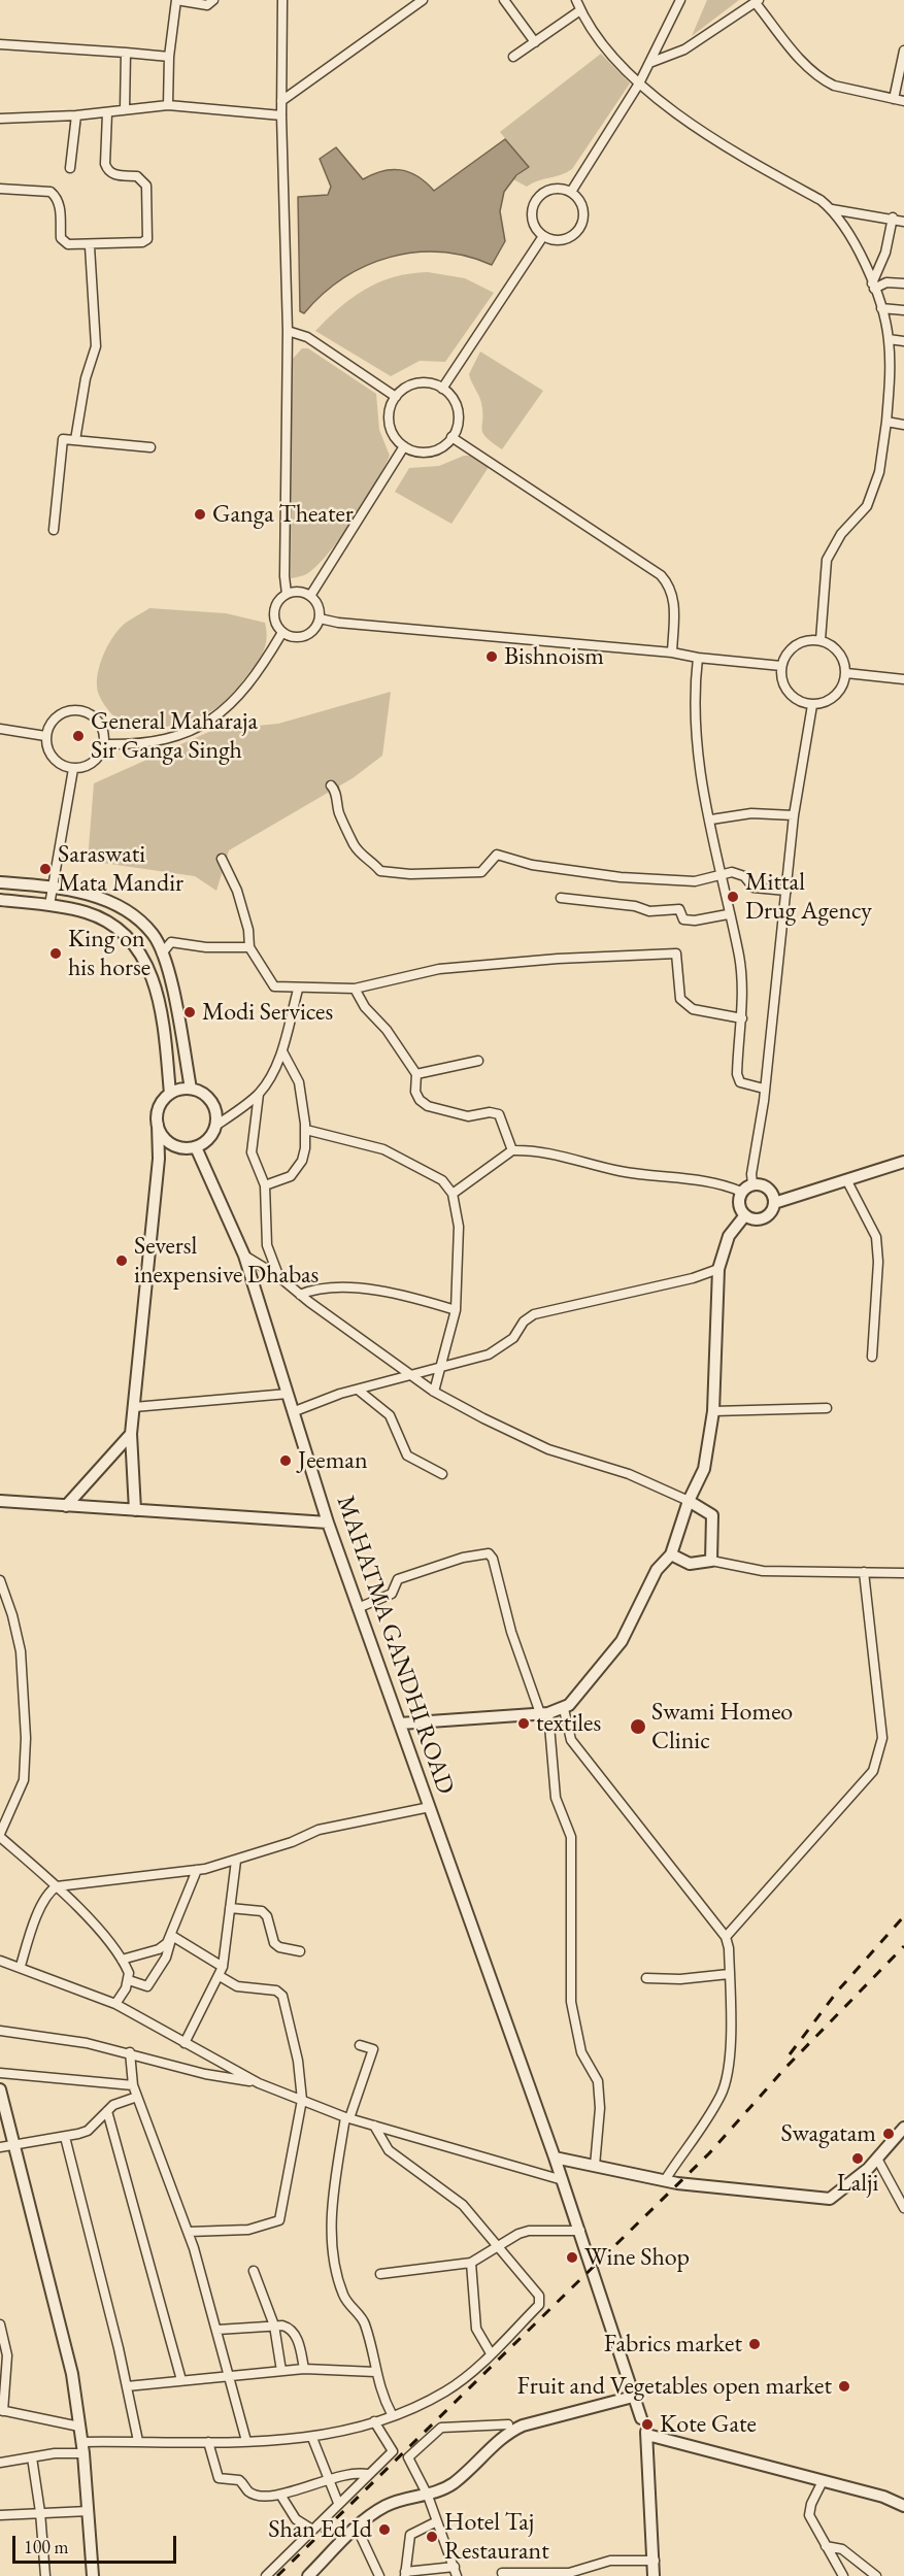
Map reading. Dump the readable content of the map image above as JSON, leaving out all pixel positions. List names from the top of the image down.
{
  "streets": {
    "street": ["MAHATMA GANDHI ROAD"]
  },
  "places": [
    "Ganga Theater",
    "Bishnoism",
    "General Maharaja Sir Ganga Singh",
    "Saraswati Mata Mandir",
    "Mittal Drug Agency",
    "King on his horse",
    "Modi Services",
    "Seversl inexpensive Dhabas",
    "Jeeman",
    "textiles",
    "Swami Homeo Clinic",
    "Swagatam",
    "Lalji",
    "Wine Shop",
    "Fabrics market",
    "Fruit and Vegetables open market",
    "Kote Gate",
    "Shan Ed Id",
    "Hotel Taj Restaurant"
  ],
  "scale_bar": "100 m"
}
